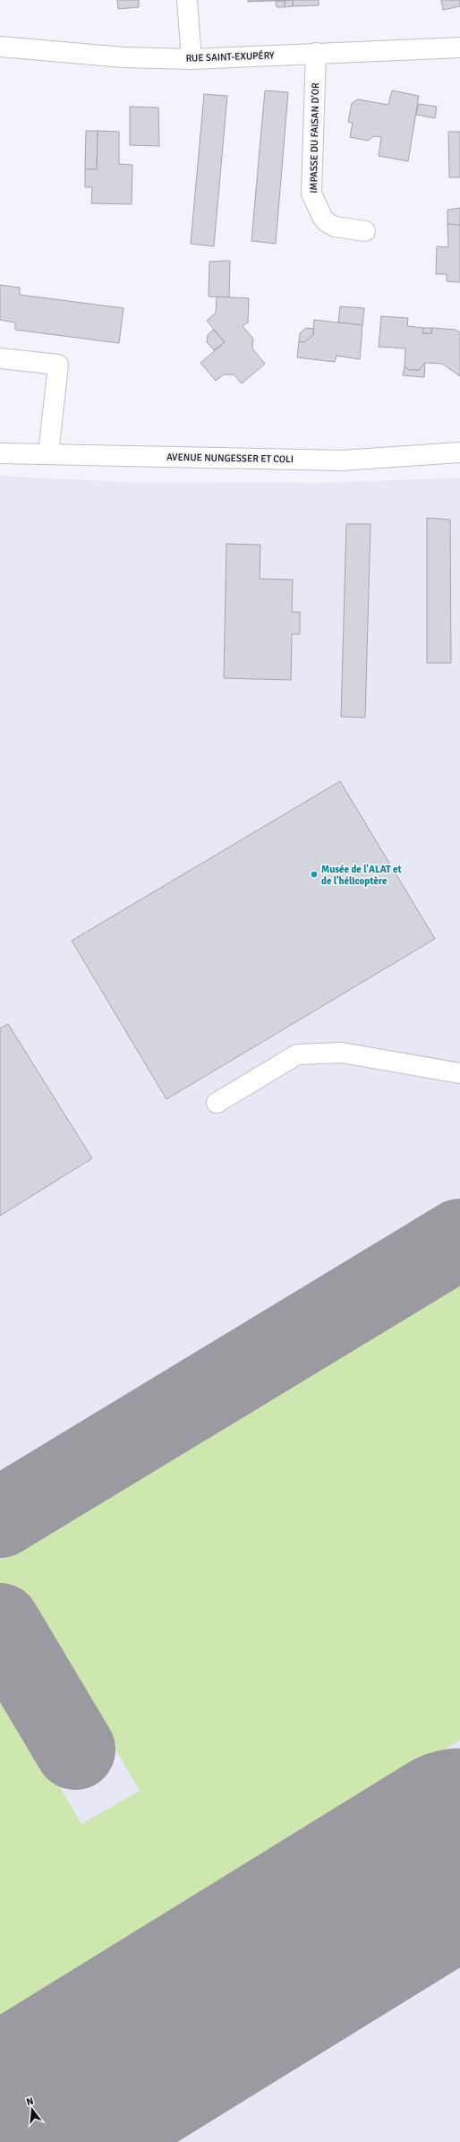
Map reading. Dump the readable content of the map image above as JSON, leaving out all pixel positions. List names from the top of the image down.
{
  "streets": {
    "street": ["RUE SAINT-EXUPÉRY", "IMPASSE DU FAISAN D'OR", "AVENUE NUNGESSER ET COLI"]
  },
  "crossings": [
    ["RUE SAINT-EXUPÉRY", "IMPASSE DU FAISAN D'OR"]
  ],
  "places": ["Musée de l'ALAT et de l'hélicoptère"],
  "north": "top"
}
